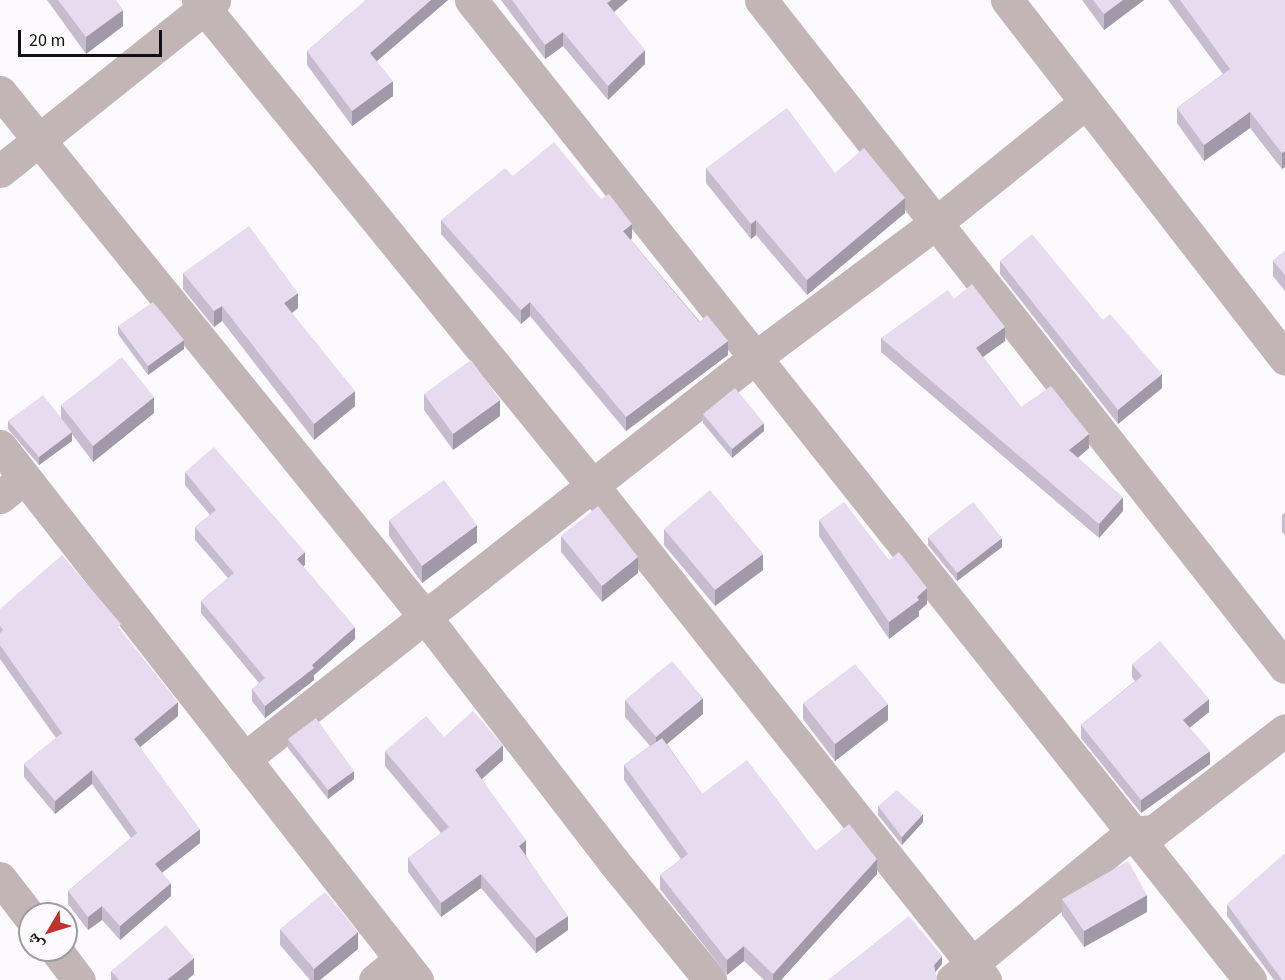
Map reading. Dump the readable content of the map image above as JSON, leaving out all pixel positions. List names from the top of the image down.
{
  "scale_bar": "20 m",
  "north": "bottom left"
}
